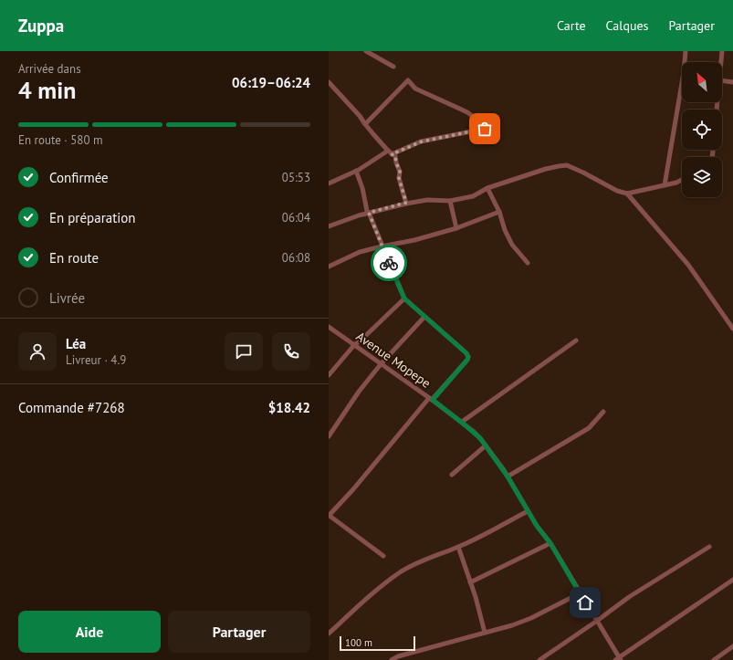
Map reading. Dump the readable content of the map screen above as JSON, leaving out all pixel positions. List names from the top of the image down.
{
  "streets": {
    "street": ["Avenue Mopepe"]
  },
  "scale_bar": "100 m",
  "north": "top left",
  "page": {
    "header": "Zuppa",
    "nav": ["Carte", "Calques", "Partager"],
    "heading": ["4 min", "Arrivée dans", "06:19–06:24"],
    "panel": [
      "Léa",
      "Livreur · 4.9",
      "Commande #7268",
      "$18.42"
    ],
    "bar": "En route · 580 m",
    "list": [
      ["Confirmée", "05:53"],
      ["En préparation", "06:04"],
      ["En route", "06:08"],
      "Livrée"
    ],
    "buttons": ["Aide", "Partager"],
    "scale": "100 m"
  }
}
